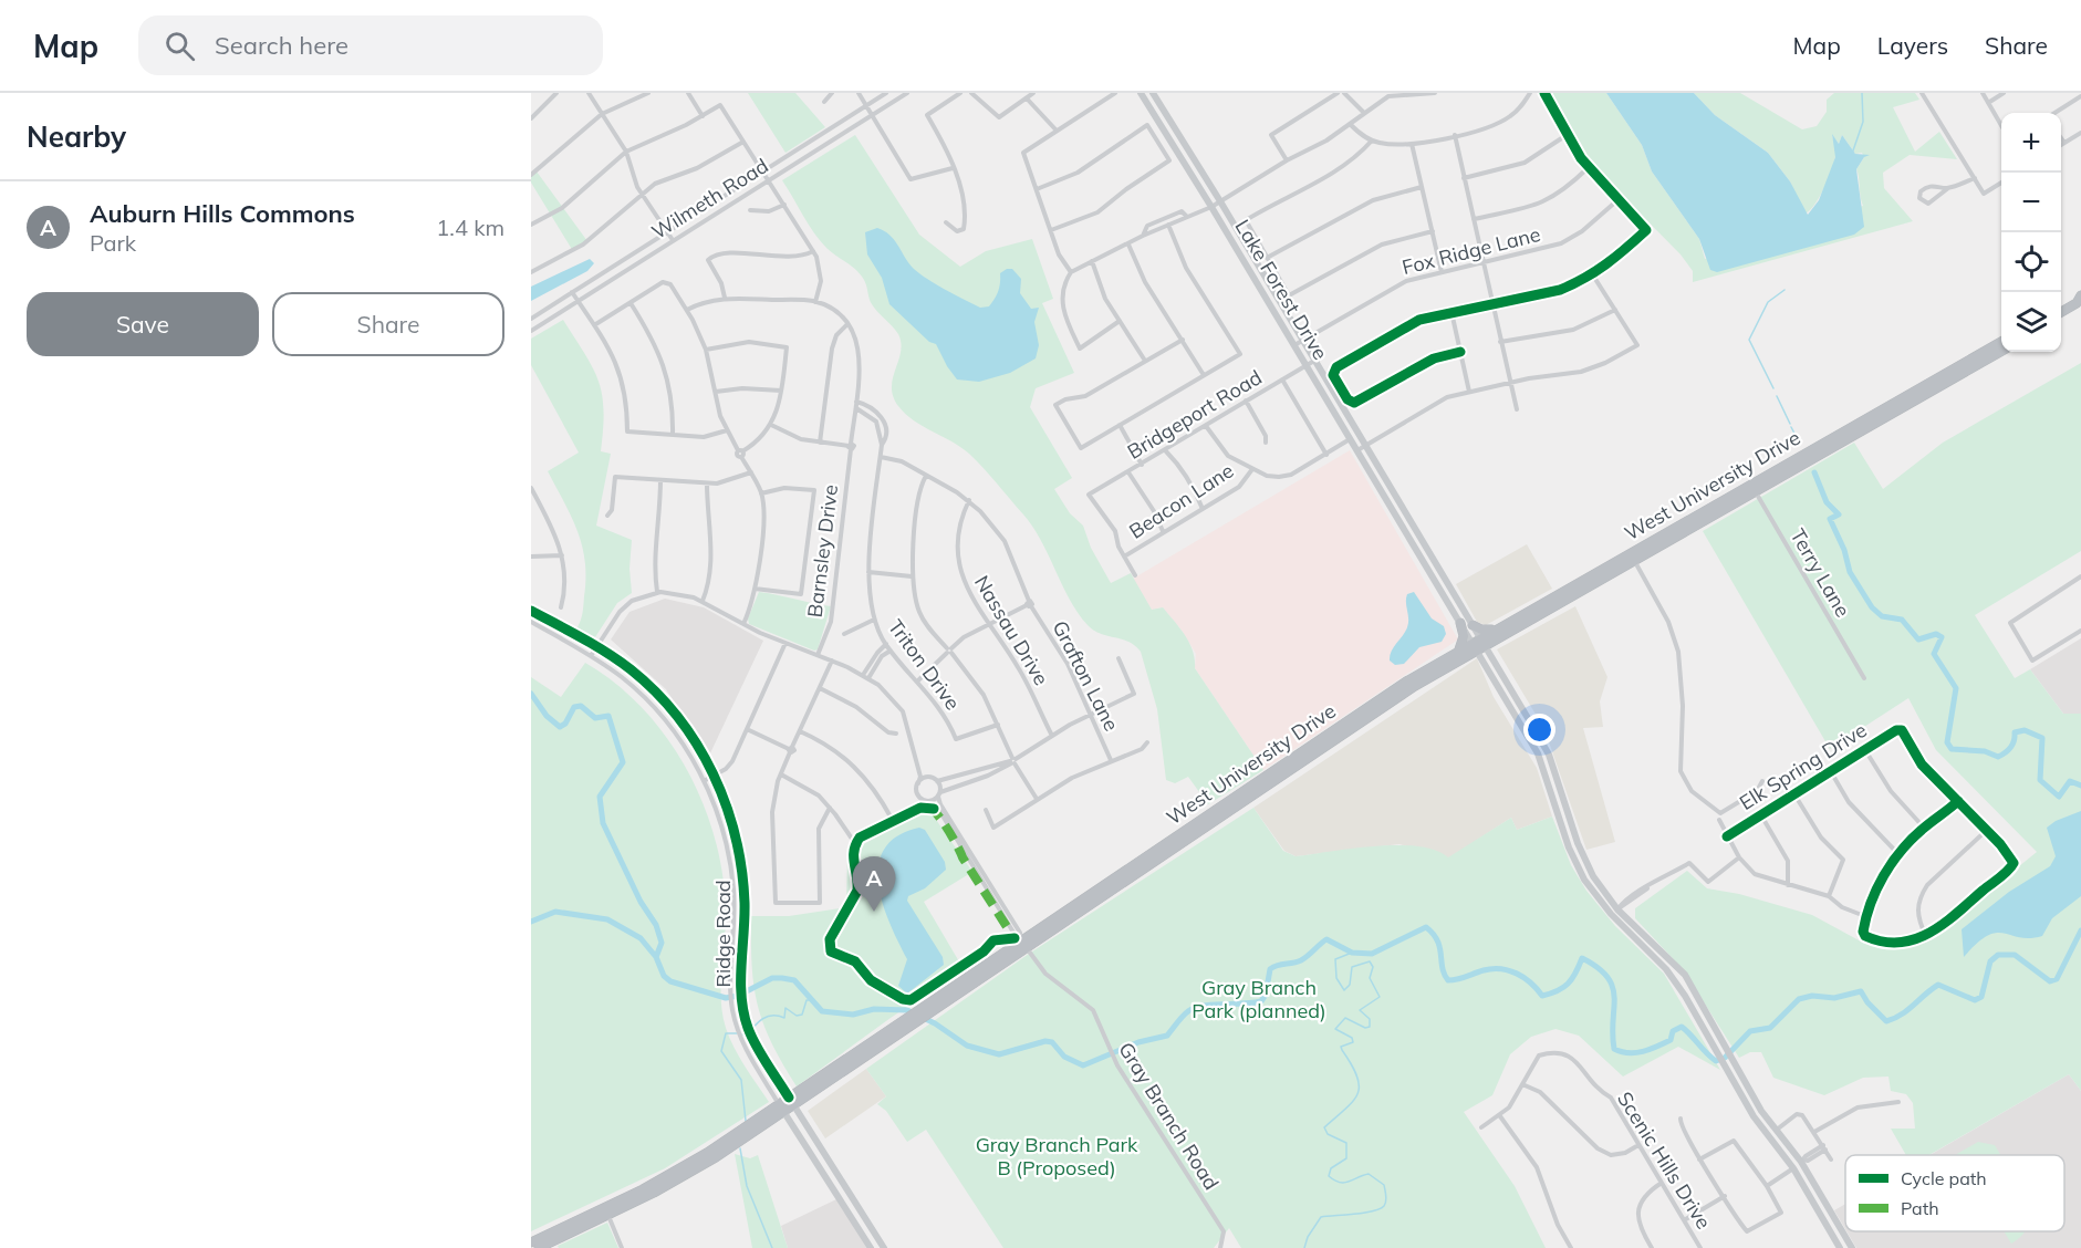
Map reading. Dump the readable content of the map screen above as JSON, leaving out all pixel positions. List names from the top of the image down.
{
  "streets": {
    "highway": ["West University Drive"],
    "main road": ["Lake Forest Drive"],
    "street": [
      "Wilmeth Road",
      "Fox Ridge Lane",
      "Bridgeport Road",
      "Beacon Lane",
      "Barnsley Drive",
      "Terry Lane",
      "Nassau Drive",
      "Triton Drive",
      "Grafton Lane",
      "Elk Spring Drive",
      "Ridge Road",
      "Gray Branch Road",
      "Scenic Hills Drive"
    ]
  },
  "crossings": [
    ["Fox Ridge Lane", "Lake Forest Drive"],
    ["Lake Forest Drive", "Bridgeport Road"],
    ["Lake Forest Drive", "West University Drive"],
    ["Bridgeport Road", "Beacon Lane"],
    ["West University Drive", "Terry Lane"],
    ["West University Drive", "Ridge Road"],
    ["West University Drive", "Gray Branch Road"],
    ["Nassau Drive", "Grafton Lane"],
    ["Triton Drive", "Grafton Lane"]
  ],
  "parks": ["Gray Branch Park (planned)", "Gray Branch Park B (Proposed)"],
  "legend": ["Cycle path", "Path"],
  "page": {
    "header": "Map",
    "search": "Search here",
    "nav": ["Map", "Layers", "Share"],
    "heading": "Nearby",
    "map_buttons": ["+", "−"],
    "list": [
      {
        "mark": "A",
        "name": "Auburn Hills Commons",
        "note": "Park",
        "value": "1.4 km"
      }
    ],
    "buttons": ["Save", "Share"],
    "pins": "A"
  }
}
